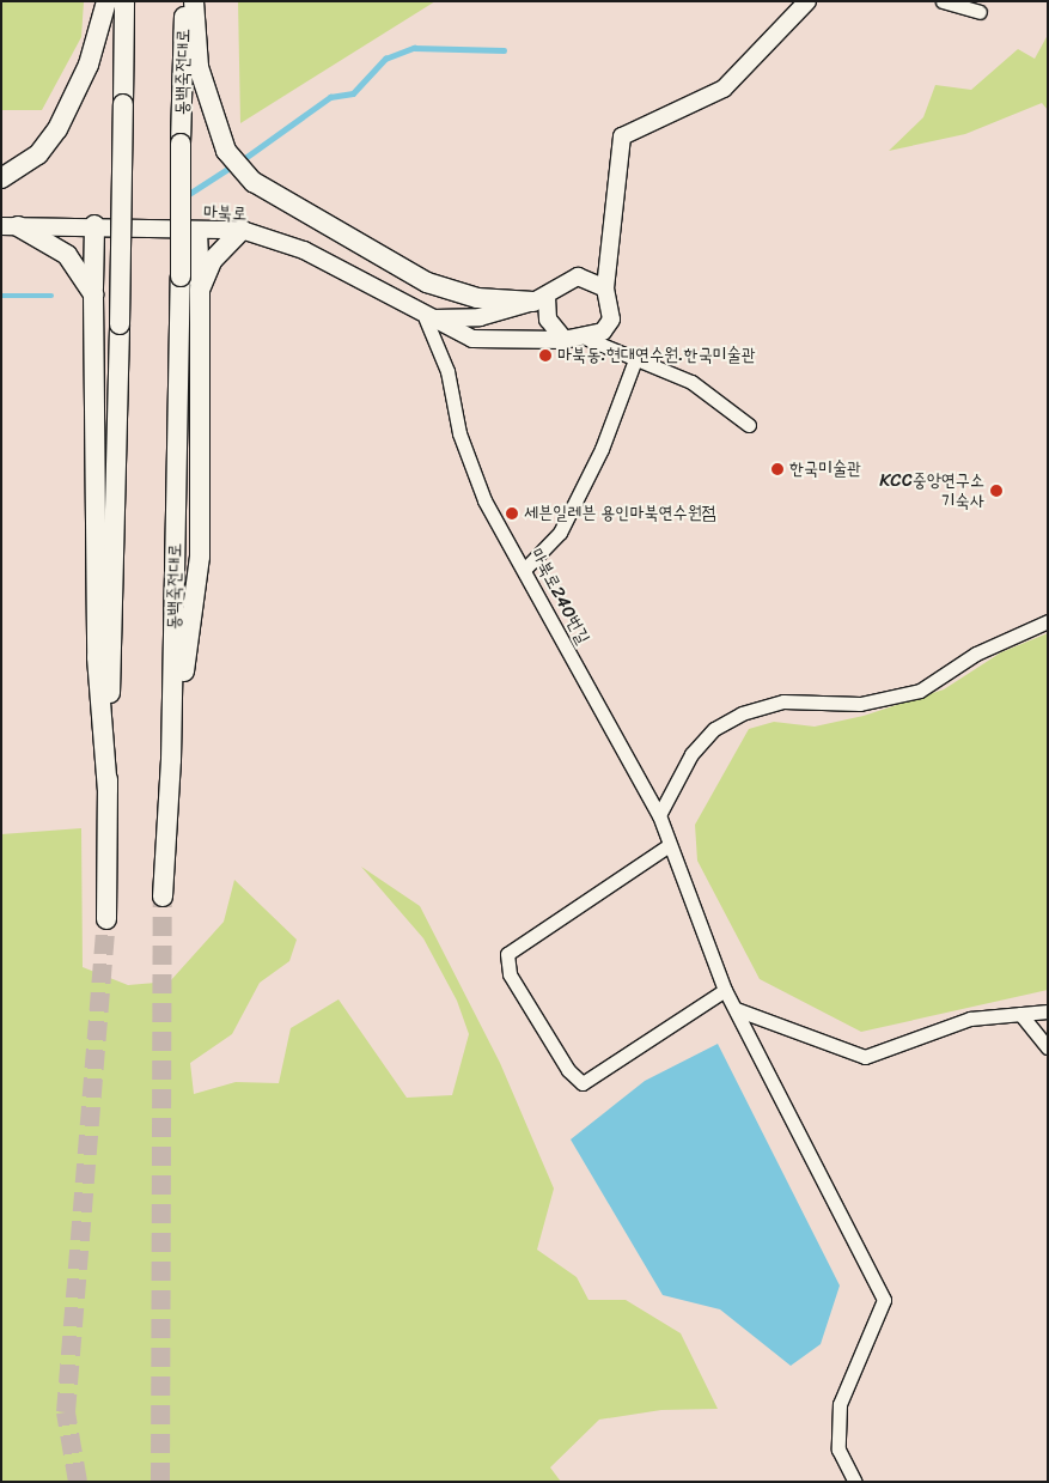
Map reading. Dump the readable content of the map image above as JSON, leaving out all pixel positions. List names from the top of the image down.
{
  "streets": {
    "main road": ["동백죽전대로"],
    "street": ["마북로", "마북로240번길"]
  },
  "crossings": [
    ["마북로", "마북로240번길"]
  ],
  "places": [
    "마북동.현대연수원.한국미술관",
    "한국미술관",
    "KCC중앙연구소 기숙사",
    "세븐일레븐 용인마북연수원점"
  ]
}
